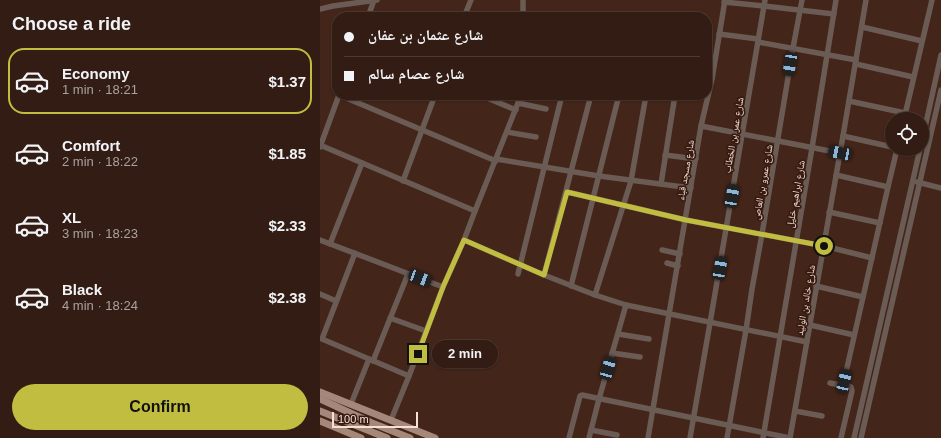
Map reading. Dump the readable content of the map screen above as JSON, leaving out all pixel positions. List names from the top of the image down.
{
  "streets": {
    "street": [
      "شارع عمر بن الخطاب",
      "شارع مسجد قباء",
      "شارع عمرو بن العاص",
      "شارع ابراهيم خليل",
      "شارع خالد بن الوليد"
    ]
  },
  "scale_bar": "100 m",
  "page": {
    "heading": "Choose a ride",
    "banner": ["شارع عثمان بن عفان", "شارع عصام سالم"],
    "list": [
      {
        "name": "Economy",
        "note": "1 min · 18:21",
        "value": "$1.37"
      },
      {
        "name": "Comfort",
        "note": "2 min · 18:22",
        "value": "$1.85"
      },
      {
        "name": "XL",
        "note": "3 min · 18:23",
        "value": "$2.33"
      },
      {
        "name": "Black",
        "note": "4 min · 18:24",
        "value": "$2.38"
      }
    ],
    "bubble": "2 min",
    "buttons": "Confirm",
    "scale": "100 m"
  }
}
